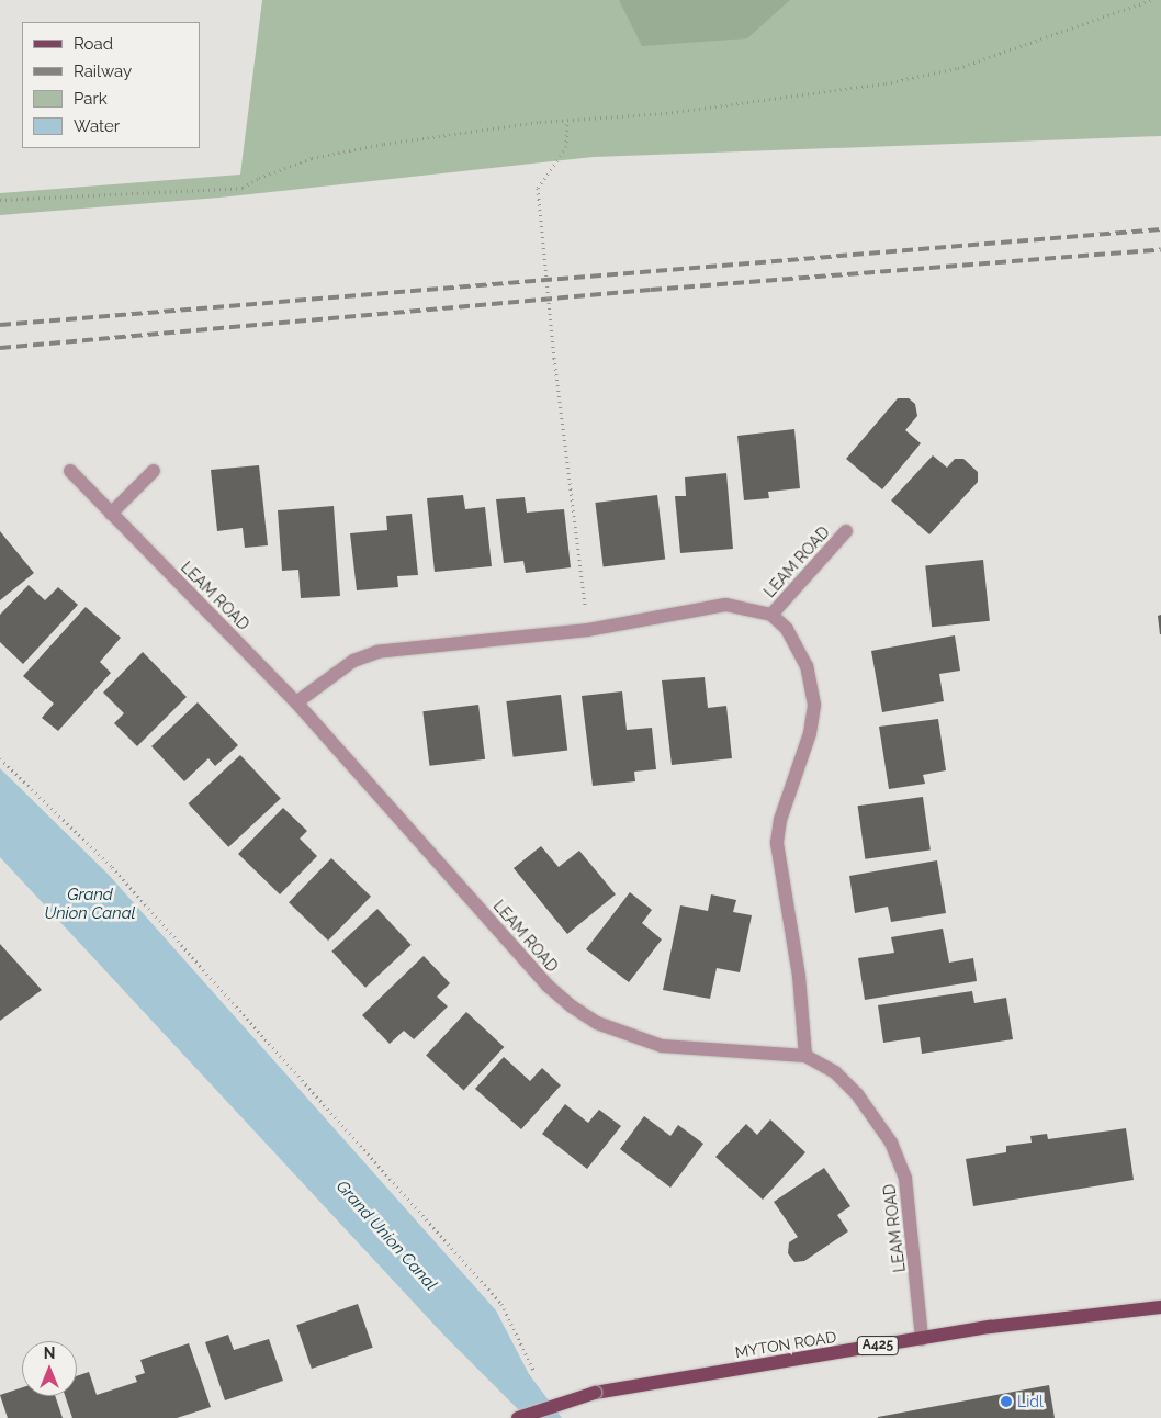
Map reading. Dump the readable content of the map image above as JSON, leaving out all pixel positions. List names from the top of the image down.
{
  "streets": {
    "main road": ["MYTON ROAD", "A425"],
    "street": ["LEAM ROAD"]
  },
  "crossings": [
    ["LEAM ROAD", "MYTON ROAD"]
  ],
  "water": ["Grand Union Canal"],
  "places": ["Lidl"],
  "legend": [
    "Road",
    "Railway",
    "Park",
    "Water"
  ],
  "north": "top"
}
